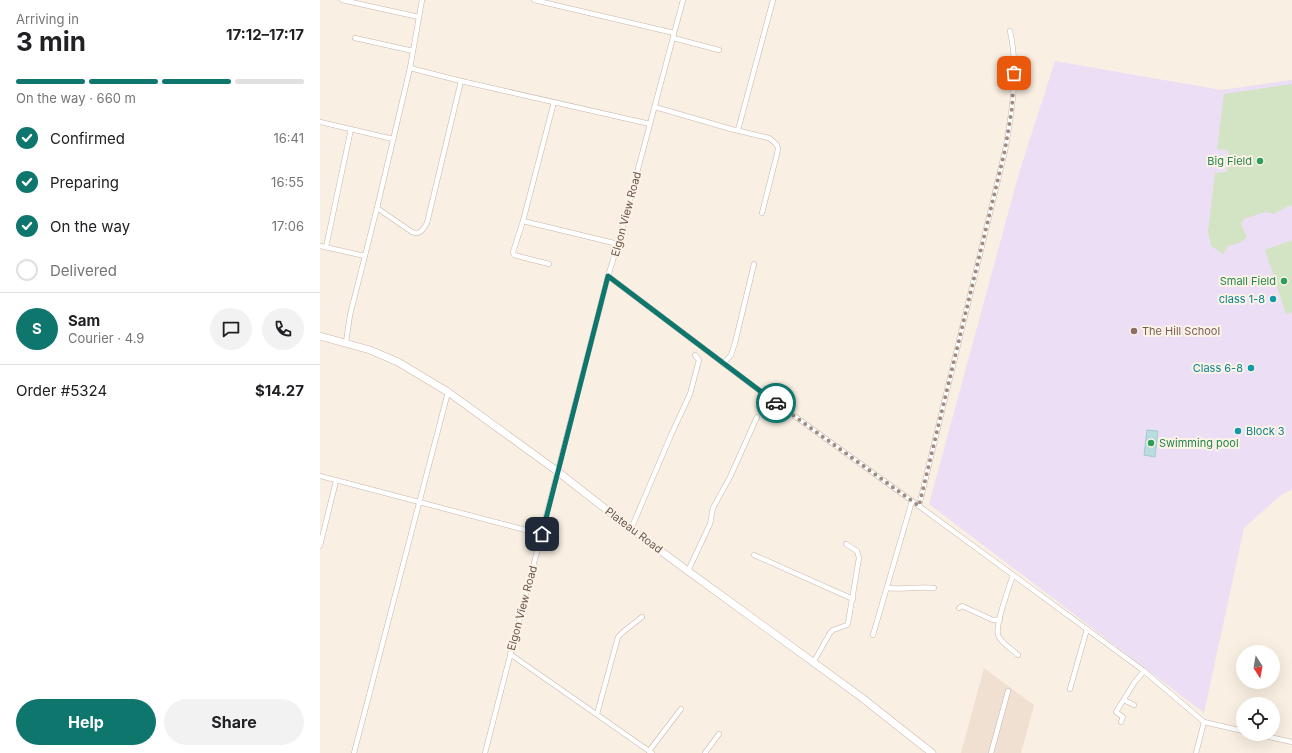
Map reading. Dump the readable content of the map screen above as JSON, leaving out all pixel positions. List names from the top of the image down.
{
  "streets": {
    "street": ["Elgon View Road", "Plateau Road"]
  },
  "crossings": [
    ["Elgon View Road", "Plateau Road"]
  ],
  "places": [
    "Big Field",
    "Small Field",
    "class 1-8",
    "The Hill School",
    "Class 6-8",
    "Block 3",
    "Swimming pool"
  ],
  "north": "bottom",
  "page": {
    "heading": ["3 min", "Arriving in", "17:12–17:17"],
    "panel": [
      "Sam",
      "Courier · 4.9",
      "Order #5324",
      "$14.27"
    ],
    "bar": "On the way · 660 m",
    "list": [
      ["Confirmed", "16:41"],
      ["Preparing", "16:55"],
      ["On the way", "17:06"],
      "Delivered"
    ],
    "round": "S",
    "buttons": ["Help", "Share"]
  }
}
